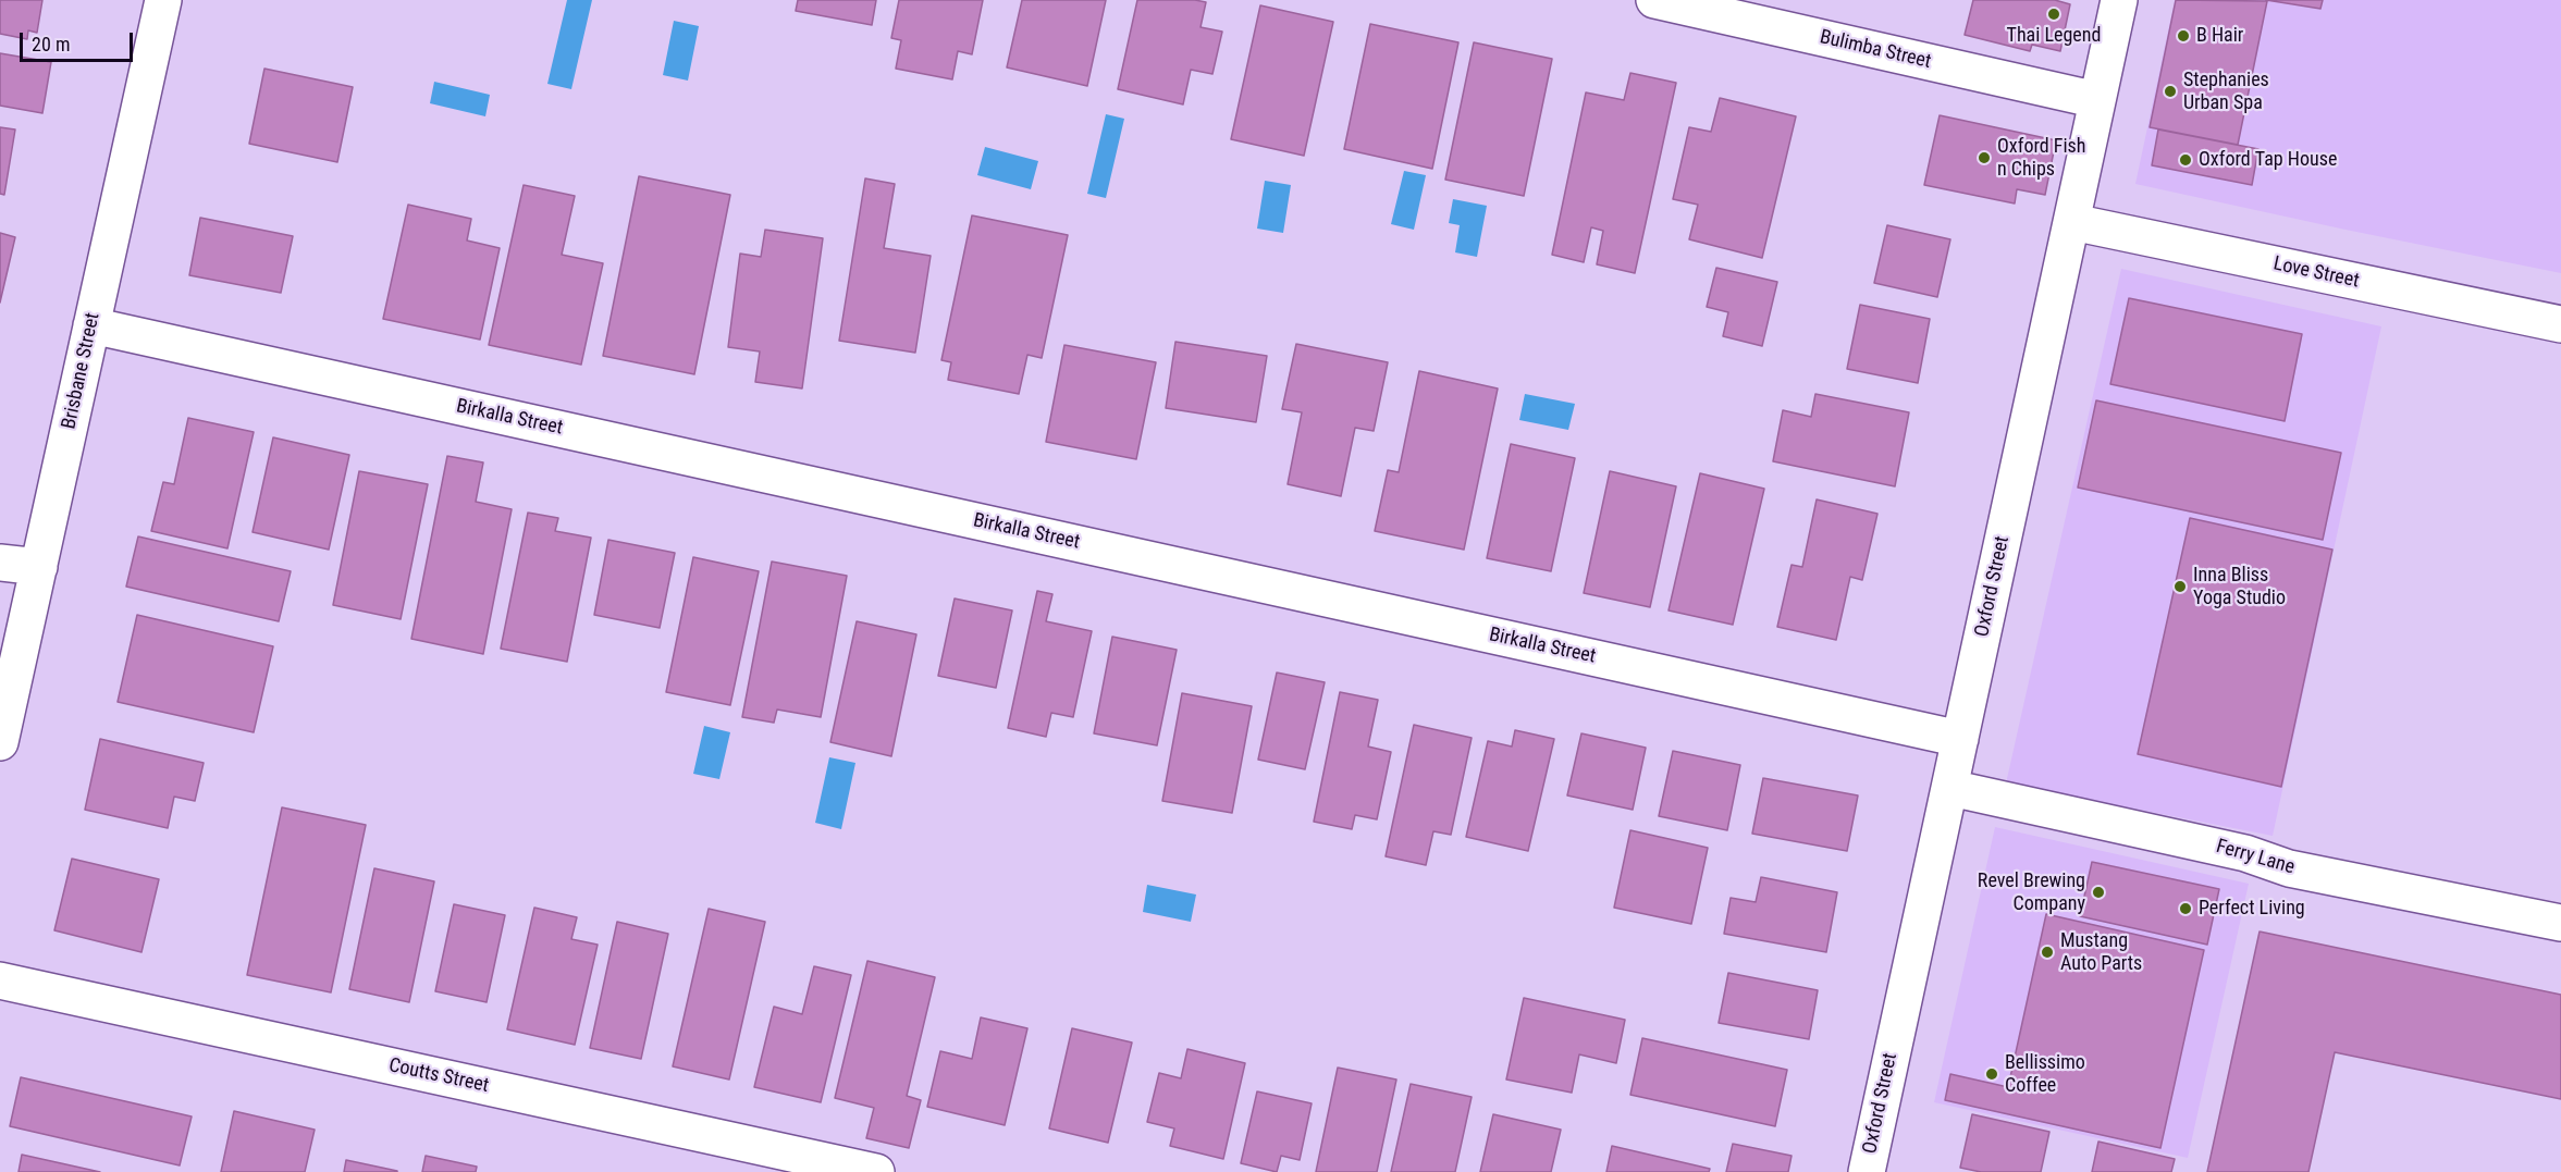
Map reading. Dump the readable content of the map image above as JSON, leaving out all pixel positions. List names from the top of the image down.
{
  "streets": {
    "street": [
      "Bulimba Street",
      "Love Street",
      "Brisbane Street",
      "Birkalla Street",
      "Oxford Street",
      "Ferry Lane",
      "Coutts Street"
    ]
  },
  "crossings": [
    ["Bulimba Street", "Oxford Street"],
    ["Love Street", "Oxford Street"],
    ["Brisbane Street", "Birkalla Street"],
    ["Birkalla Street", "Oxford Street"],
    ["Oxford Street", "Ferry Lane"]
  ],
  "places": [
    "Thai Legend",
    "B Hair",
    "Stephanies Urban Spa",
    "Oxford Fish n Chips",
    "Oxford Tap House",
    "Inna Bliss Yoga Studio",
    "Revel Brewing Company",
    "Perfect Living",
    "Mustang Auto Parts",
    "Bellissimo Coffee"
  ],
  "scale_bar": "20 m"
}
